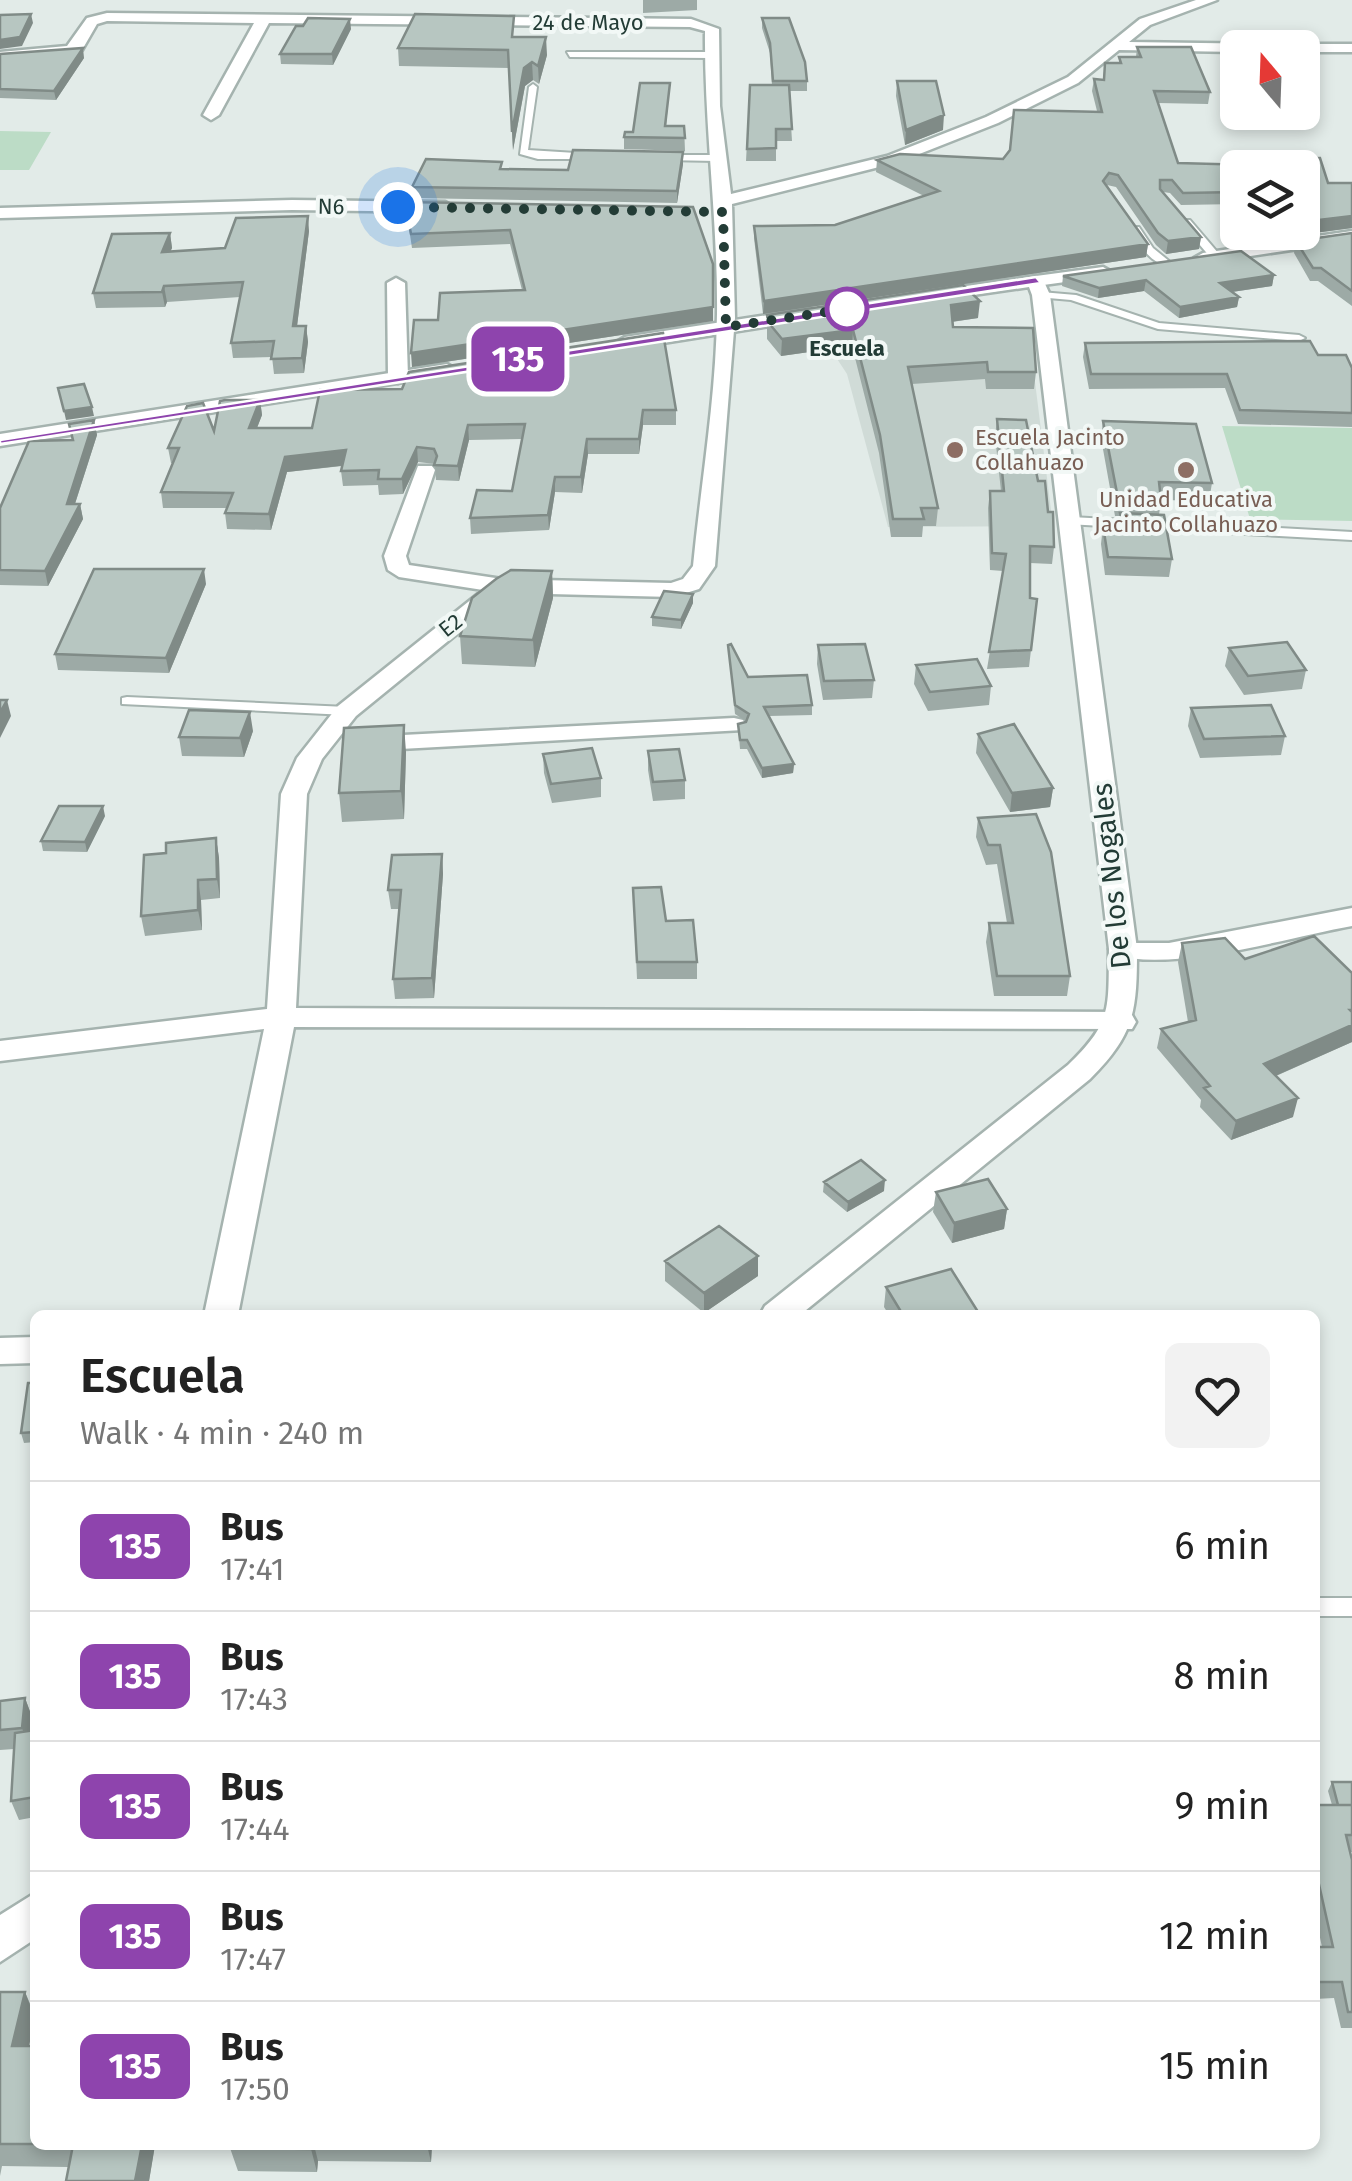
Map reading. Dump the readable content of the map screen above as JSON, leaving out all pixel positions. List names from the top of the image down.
{
  "streets": {
    "street": [
      "24 de Mayo",
      "N6",
      "E2",
      "De los Nogales"
    ]
  },
  "places": ["Escuela", "Escuela Jacinto Collahuazo", "Unidad Educativa Jacinto Collahuazo"],
  "lines": ["bus line 135"],
  "north": "top",
  "page": {
    "on_map": "135",
    "heading": ["Escuela", "Walk · 4 min · 240 m"],
    "list": [
      {
        "mark": "135",
        "name": "Bus",
        "note": "17:41",
        "value": "6 min"
      },
      {
        "mark": "135",
        "name": "Bus",
        "note": "17:43",
        "value": "8 min"
      },
      {
        "mark": "135",
        "name": "Bus",
        "note": "17:44",
        "value": "9 min"
      },
      {
        "mark": "135",
        "name": "Bus",
        "note": "17:47",
        "value": "12 min"
      },
      {
        "mark": "135",
        "name": "Bus",
        "note": "17:50",
        "value": "15 min"
      }
    ]
  }
}
